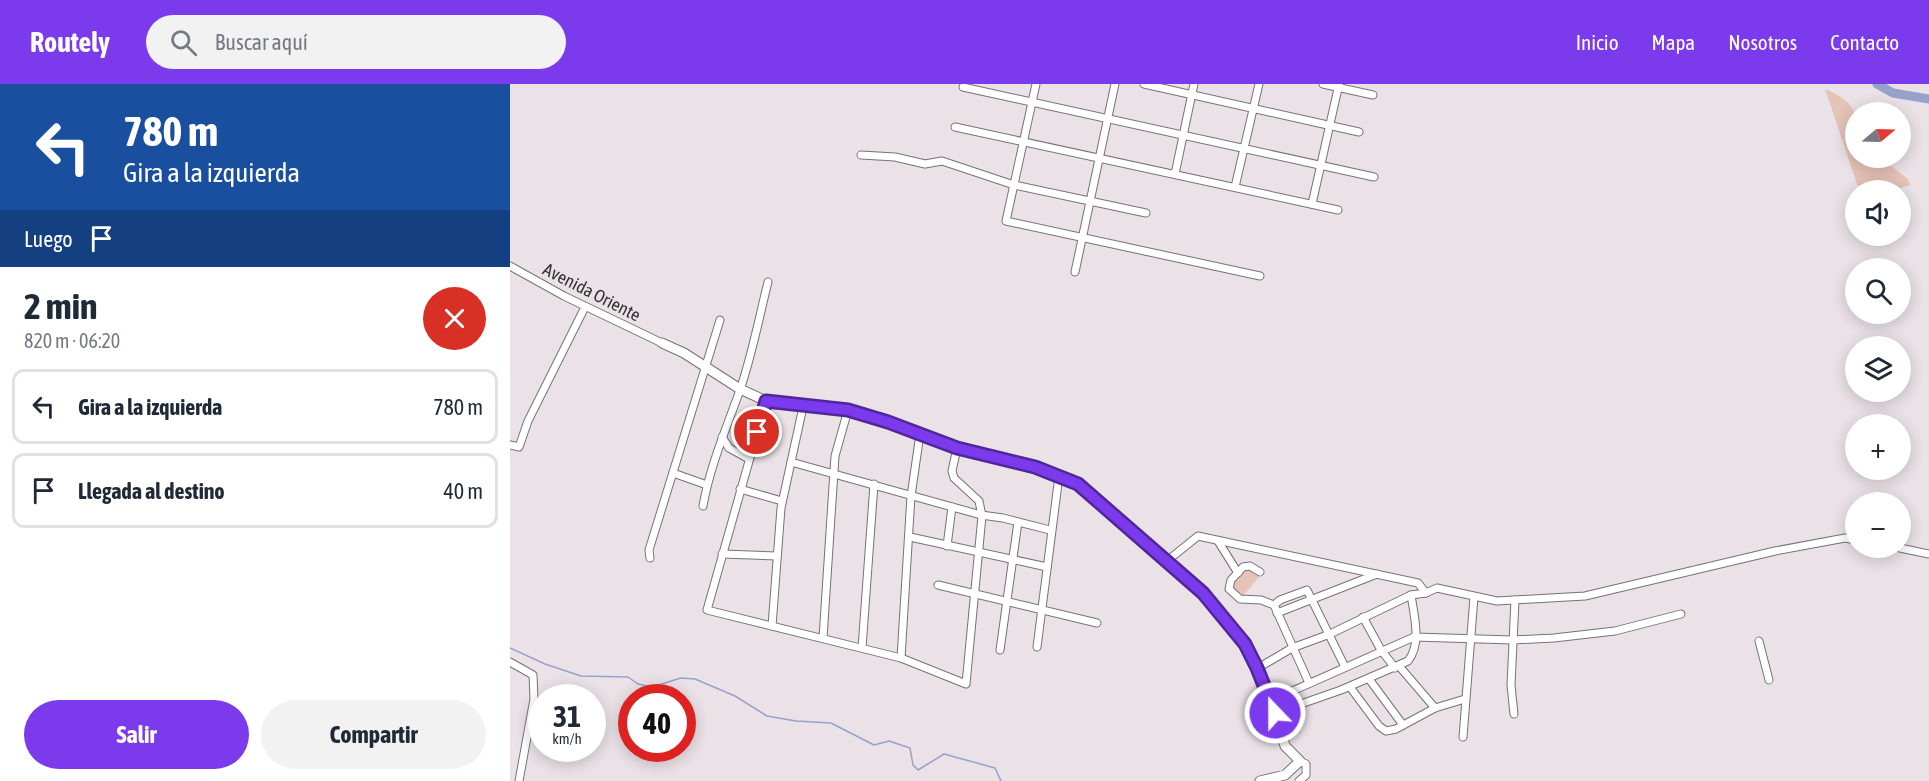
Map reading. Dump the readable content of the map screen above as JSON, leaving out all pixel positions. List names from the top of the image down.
{
  "streets": {
    "street": ["Avenida Oriente"]
  },
  "north": "right",
  "page": {
    "header": "Routely",
    "search": "Buscar aquí",
    "nav": [
      "Inicio",
      "Mapa",
      "Nosotros",
      "Contacto"
    ],
    "turn": ["780 m", "Gira a la izquierda"],
    "map_buttons": ["+", "−"],
    "then": "Luego",
    "heading": ["2 min", "820 m · 06:20"],
    "list": [
      {
        "name": "Gira a la izquierda",
        "value": "780 m"
      },
      {
        "name": "Llegada al destino",
        "value": "40 m"
      }
    ],
    "speed": "31 km/h",
    "limit": "40",
    "buttons": ["Salir", "Compartir"]
  }
}
